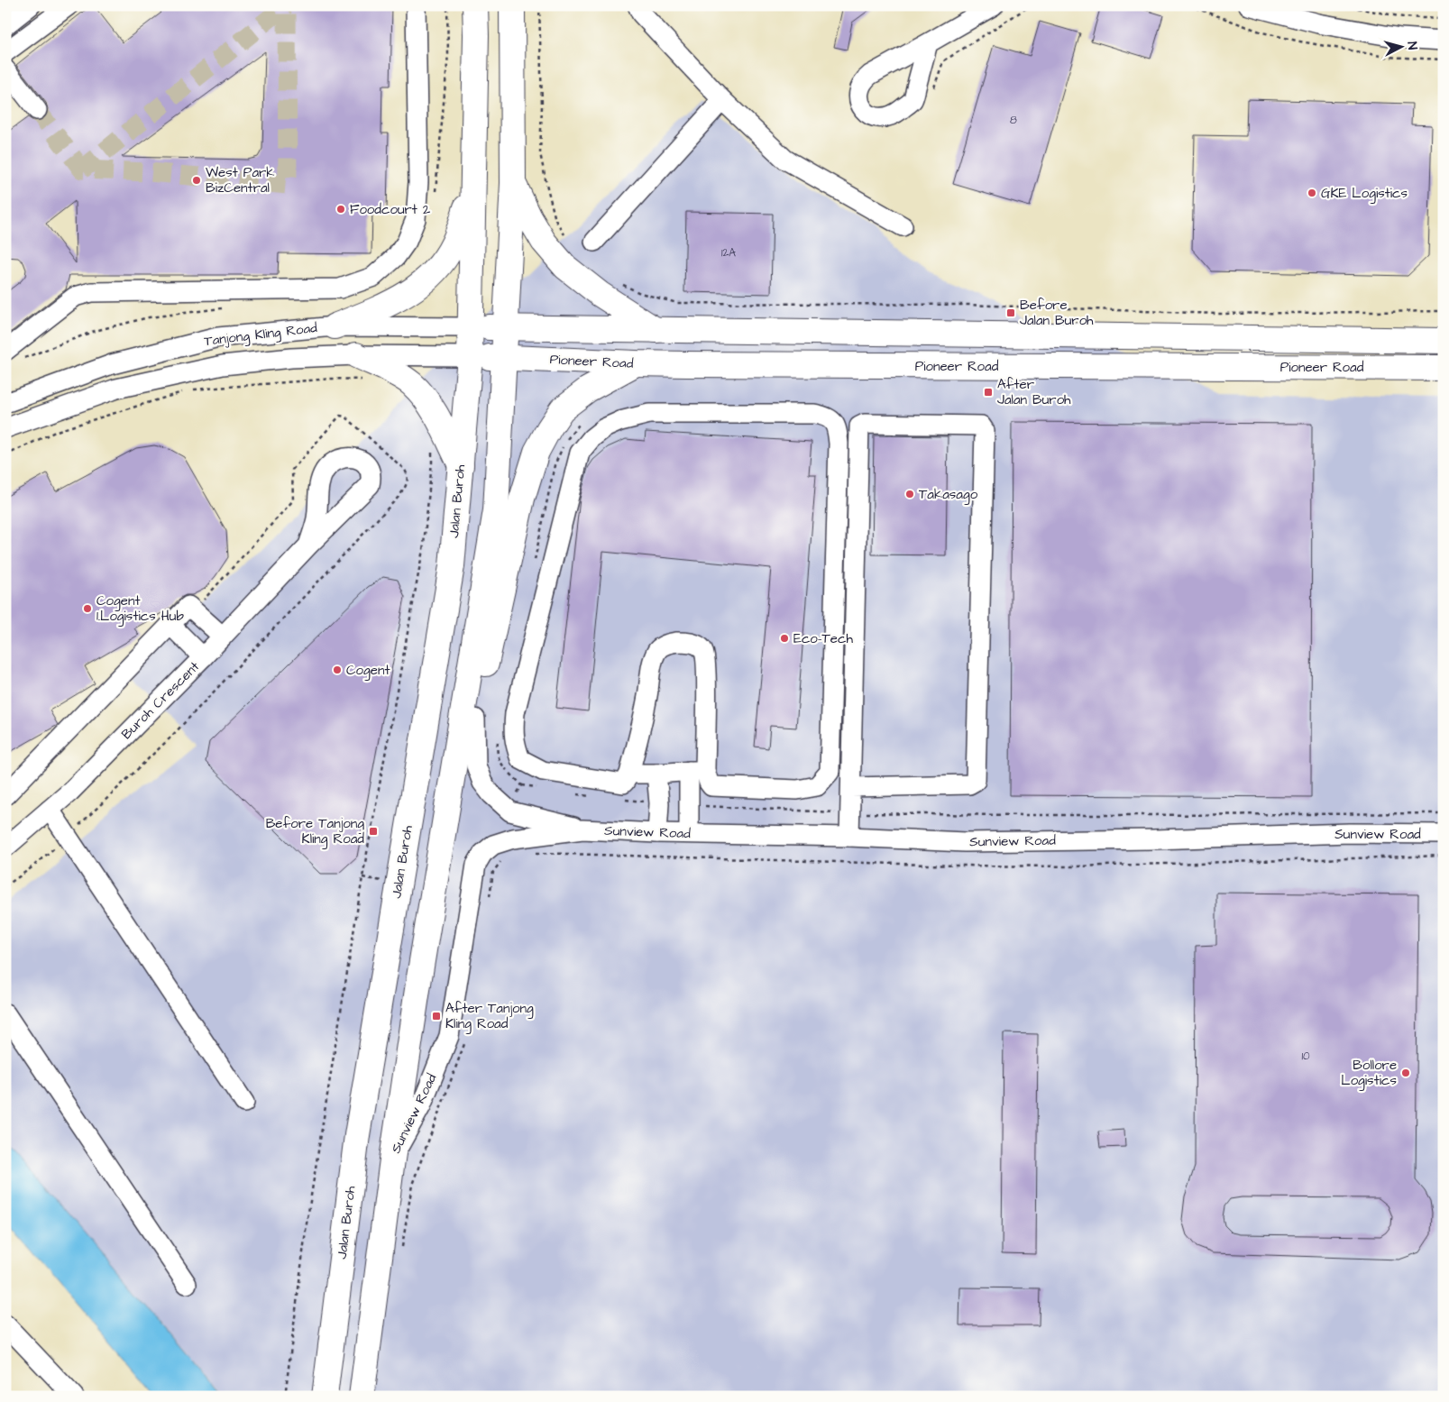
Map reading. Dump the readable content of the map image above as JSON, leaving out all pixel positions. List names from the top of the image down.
{
  "streets": {
    "main road": ["Pioneer Road", "Jalan Buroh"],
    "street": ["Tanjong Kling Road", "Buroh Crescent", "Sunview Road"]
  },
  "crossings": [
    ["Tanjong Kling Road", "Pioneer Road"],
    ["Tanjong Kling Road", "Jalan Buroh"],
    ["Pioneer Road", "Jalan Buroh"]
  ],
  "places": {
    "other": [
      "West Park BizCentral",
      "GKE Logistics",
      "Foodcourt 2",
      "Takasago",
      "Cogent 1.Logistics Hub",
      "Eco-Tech",
      "Cogent",
      "Bollore Logistics"
    ],
    "transit": [
      "Before Jalan Buroh",
      "After Jalan Buroh",
      "Before Tanjong Kling Road",
      "After Tanjong Kling Road"
    ]
  },
  "house_numbers": ["8", "12A", "10"],
  "north": "right"
}
